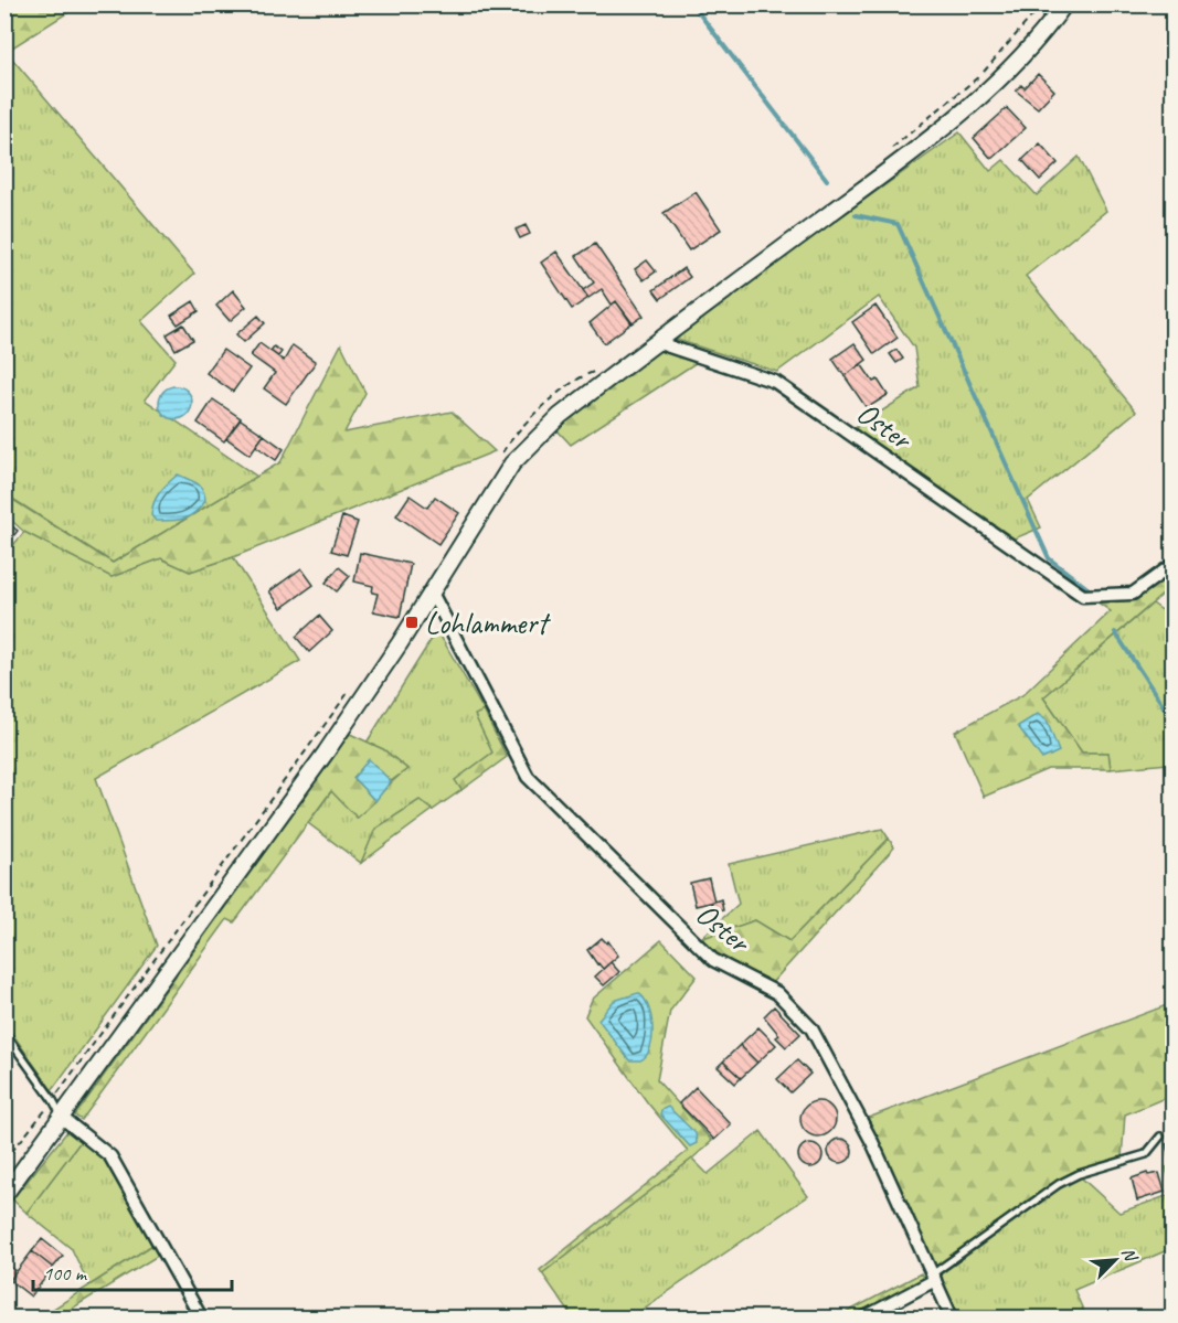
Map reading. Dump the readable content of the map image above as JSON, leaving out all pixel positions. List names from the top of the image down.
{
  "streets": {
    "street": ["Oster"]
  },
  "places": {
    "transit": ["Lohlammert"]
  },
  "scale_bar": "100 m",
  "north": "top right"
}
